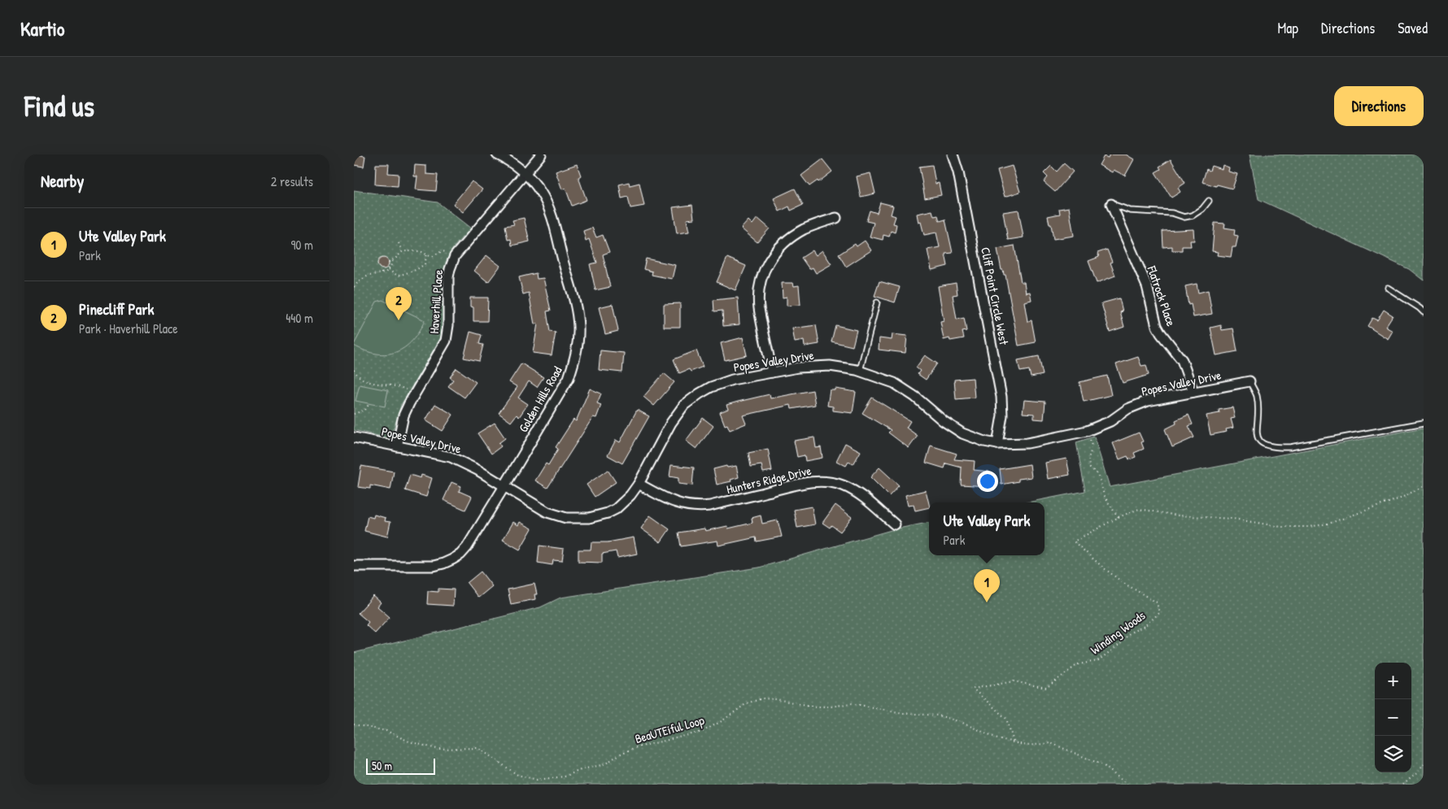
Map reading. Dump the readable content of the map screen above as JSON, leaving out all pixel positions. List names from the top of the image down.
{
  "streets": {
    "street": [
      "Cliff Point Circle West",
      "Flatrock Place",
      "Haverhill Place",
      "Popes Valley Drive",
      "Golden Hills Road",
      "Hunters Ridge Drive"
    ],
    "path": ["Winding Woods", "BeaUTEiful Loop"]
  },
  "crossings": [
    ["Cliff Point Circle West", "Popes Valley Drive"],
    ["Flatrock Place", "Popes Valley Drive"],
    ["Haverhill Place", "Popes Valley Drive"],
    ["Haverhill Place", "Golden Hills Road"],
    ["Popes Valley Drive", "Golden Hills Road"],
    ["Popes Valley Drive", "Hunters Ridge Drive"],
    ["Winding Woods", "BeaUTEiful Loop"]
  ],
  "scale_bar": "50 m",
  "page": {
    "header": "Kartio",
    "nav": ["Map", "Directions", "Saved"],
    "buttons": "Directions",
    "title": "Find us",
    "heading": ["Nearby", "2 results"],
    "list": [
      {
        "mark": "1",
        "name": "Ute Valley Park",
        "note": "Park",
        "value": "90 m"
      },
      {
        "mark": "2",
        "name": "Pinecliff Park",
        "note": "Park · Haverhill Place",
        "value": "440 m"
      }
    ],
    "pins": ["2", "1"],
    "popup": ["Ute Valley Park", "Park"],
    "map_buttons": ["+", "−"],
    "scale": "50 m"
  }
}
